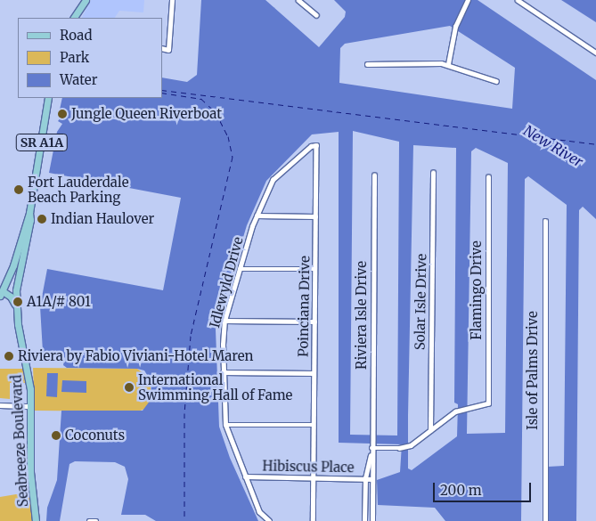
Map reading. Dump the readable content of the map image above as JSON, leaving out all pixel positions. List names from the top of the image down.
{
  "streets": {
    "main road": ["SR A1A", "Seabreeze Boulevard"],
    "street": [
      "Idlewyld Drive",
      "Flamingo Drive",
      "Solar Isle Drive",
      "Poinciana Drive",
      "Riviera Isle Drive",
      "Isle of Palms Drive",
      "Hibiscus Place"
    ]
  },
  "crossings": [
    ["SR A1A", "Seabreeze Boulevard"],
    ["Idlewyld Drive", "Poinciana Drive"],
    ["Idlewyld Drive", "Hibiscus Place"],
    ["Flamingo Drive", "Solar Isle Drive"],
    ["Poinciana Drive", "Hibiscus Place"],
    ["Riviera Isle Drive", "Hibiscus Place"]
  ],
  "water": ["New River"],
  "places": [
    "Jungle Queen Riverboat",
    "Fort Lauderdale Beach Parking",
    "Indian Haulover",
    "A1A/# 801",
    "Riviera by Fabio Viviani-Hotel Maren",
    "International Swimming Hall of Fame",
    "Coconuts"
  ],
  "legend": ["Road", "Park", "Water"],
  "scale_bar": "200 m"
}
